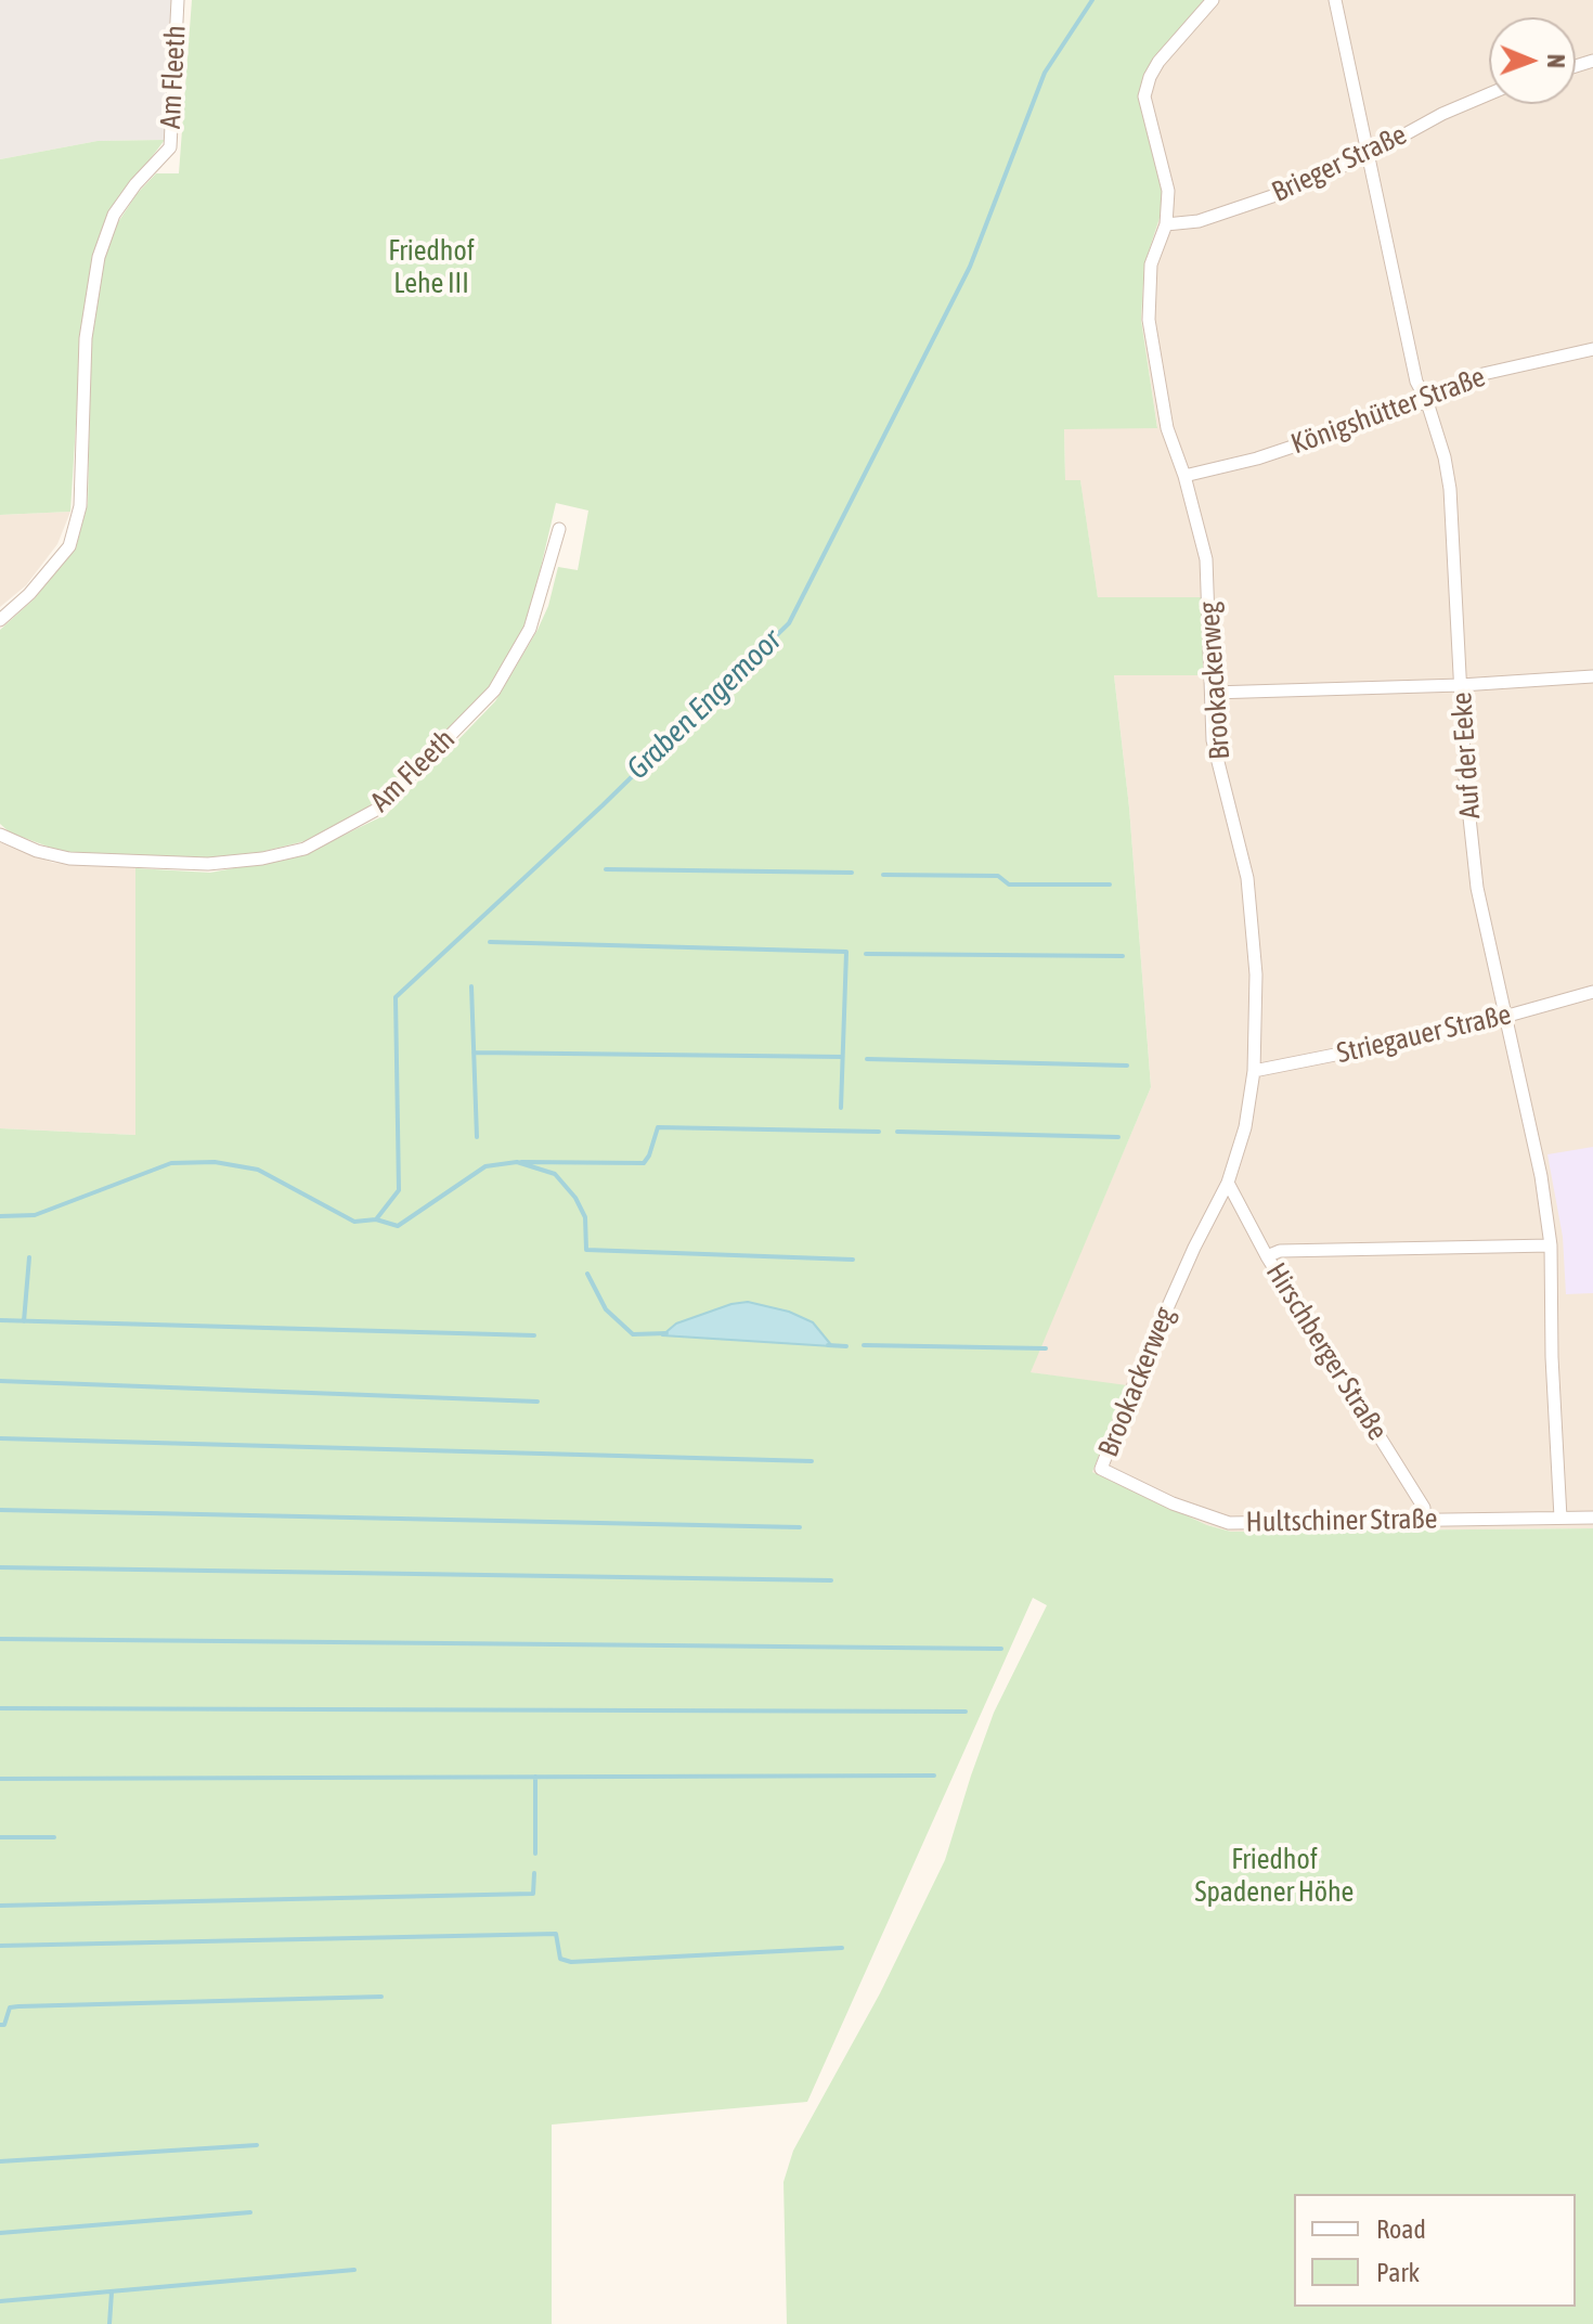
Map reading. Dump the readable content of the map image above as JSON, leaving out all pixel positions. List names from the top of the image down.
{
  "streets": {
    "street": [
      "Am Fleeth",
      "Brieger Straße",
      "Königshütter Straße",
      "Brookackerweg",
      "Auf der Eeke",
      "Striegauer Straße",
      "Hirschberger Straße",
      "Hultschiner Straße"
    ]
  },
  "crossings": [
    ["Brieger Straße", "Brookackerweg"],
    ["Brieger Straße", "Auf der Eeke"],
    ["Königshütter Straße", "Brookackerweg"],
    ["Königshütter Straße", "Auf der Eeke"],
    ["Brookackerweg", "Striegauer Straße"],
    ["Brookackerweg", "Hirschberger Straße"],
    ["Brookackerweg", "Hultschiner Straße"],
    ["Auf der Eeke", "Striegauer Straße"],
    ["Auf der Eeke", "Hultschiner Straße"],
    ["Hirschberger Straße", "Hultschiner Straße"]
  ],
  "water": ["Graben Engemoor"],
  "parks": ["Friedhof Lehe III", "Friedhof Spadener Höhe"],
  "legend": ["Road", "Park"],
  "north": "right"
}
